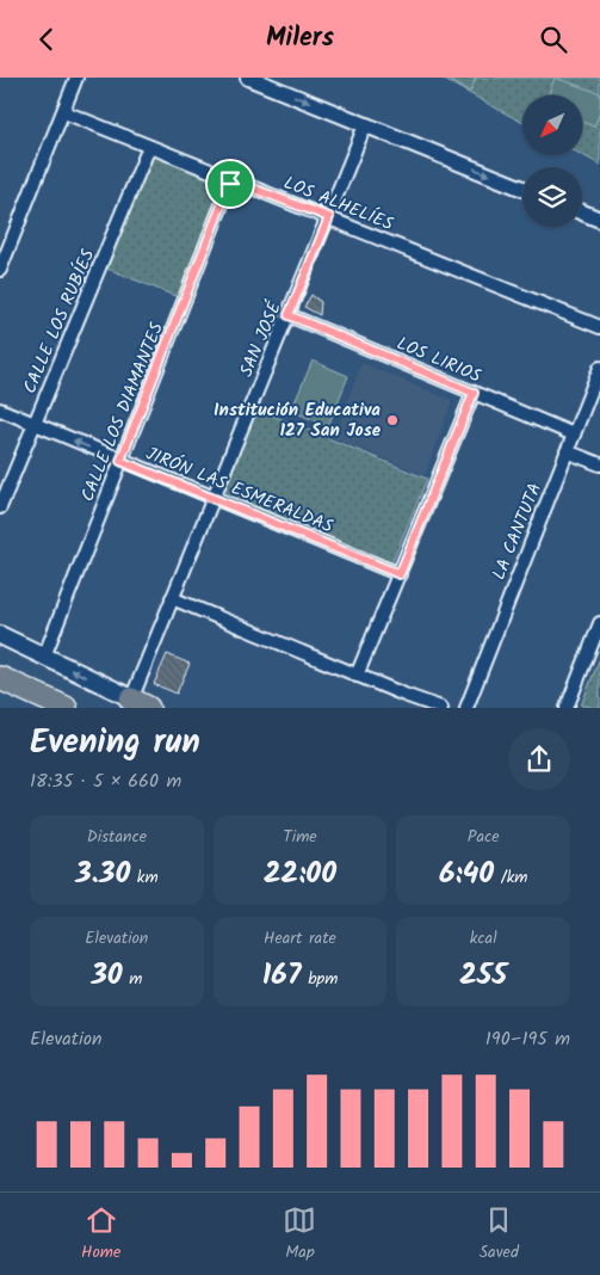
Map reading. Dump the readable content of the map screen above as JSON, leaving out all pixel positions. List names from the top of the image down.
{
  "streets": {
    "street": [
      "LOS ALHELÍES",
      "CALLE LOS RUBÍES",
      "SAN JOSÉ",
      "LOS LIRIOS",
      "CALLE LOS DIAMANTES",
      "JIRÓN LAS ESMERALDAS",
      "LA CANTUTA"
    ]
  },
  "crossings": [
    ["LOS ALHELÍES", "CALLE LOS RUBÍES"],
    ["LOS ALHELÍES", "SAN JOSÉ"],
    ["LOS ALHELÍES", "CALLE LOS DIAMANTES"],
    ["CALLE LOS RUBÍES", "JIRÓN LAS ESMERALDAS"],
    ["SAN JOSÉ", "LOS LIRIOS"],
    ["SAN JOSÉ", "JIRÓN LAS ESMERALDAS"],
    ["LOS LIRIOS", "LA CANTUTA"],
    ["CALLE LOS DIAMANTES", "JIRÓN LAS ESMERALDAS"]
  ],
  "places": ["Institución Educativa 127 San Jose"],
  "north": "bottom left",
  "page": {
    "header": "Milers",
    "heading": ["Evening run", "18:35 · 5 × 660 m"],
    "stats": [
      ["Distance", "3.30 km"],
      ["Time", "22:00"],
      ["Pace", "6:40 /km"],
      ["Elevation", "30 m"],
      ["Heart rate", "167 bpm"],
      ["kcal", "255"]
    ],
    "chart": ["Elevation", "190–195 m"],
    "tabs": ["Home", "Map", "Saved"]
  }
}
